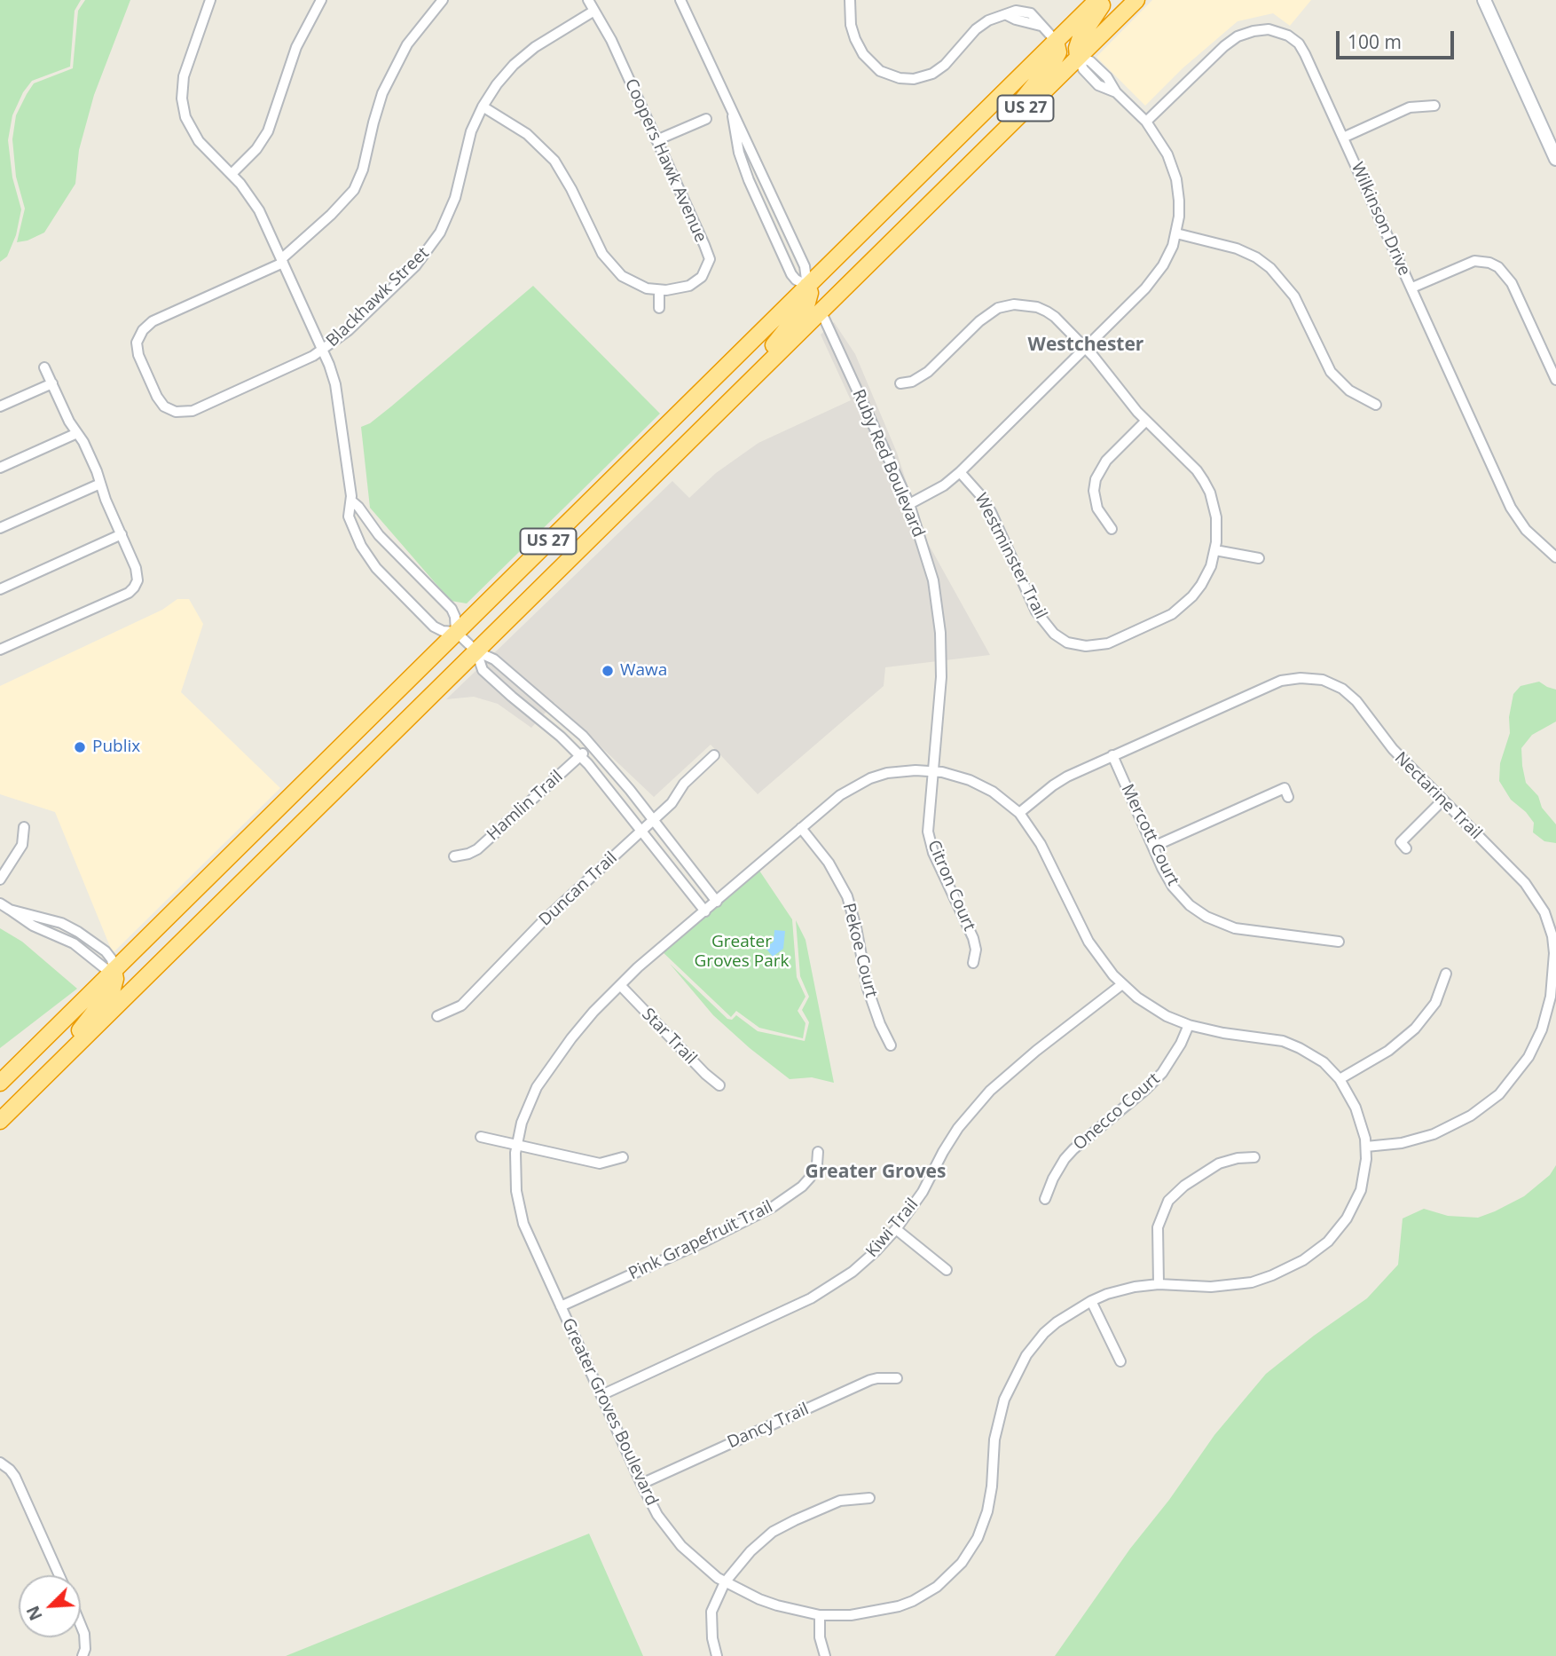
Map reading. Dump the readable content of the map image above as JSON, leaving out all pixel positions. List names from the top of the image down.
{
  "streets": {
    "highway": ["US 27"],
    "street": [
      "Coopers Hawk Avenue",
      "Wilkinson Drive",
      "Blackhawk Street",
      "Ruby Red Boulevard",
      "Westminster Trail",
      "Nectarine Trail",
      "Hamlin Trail",
      "Mercott Court",
      "Citron Court",
      "Duncan Trail",
      "Pekoe Court",
      "Star Trail",
      "Onecco Court",
      "Kiwi Trail",
      "Pink Grapefruit Trail",
      "Greater Groves Boulevard",
      "Dancy Trail"
    ]
  },
  "crossings": [
    ["US 27", "Ruby Red Boulevard"],
    ["Coopers Hawk Avenue", "Blackhawk Street"],
    ["Ruby Red Boulevard", "Citron Court"],
    ["Ruby Red Boulevard", "Greater Groves Boulevard"],
    ["Nectarine Trail", "Mercott Court"],
    ["Nectarine Trail", "Greater Groves Boulevard"],
    ["Citron Court", "Greater Groves Boulevard"],
    ["Pekoe Court", "Greater Groves Boulevard"],
    ["Star Trail", "Greater Groves Boulevard"],
    ["Onecco Court", "Greater Groves Boulevard"],
    ["Kiwi Trail", "Greater Groves Boulevard"],
    ["Pink Grapefruit Trail", "Greater Groves Boulevard"],
    ["Greater Groves Boulevard", "Dancy Trail"]
  ],
  "districts": ["Westchester", "Greater Groves"],
  "parks": ["Greater Groves Park"],
  "places": ["Wawa", "Publix"],
  "scale_bar": "100 m",
  "north": "bottom left"
}
